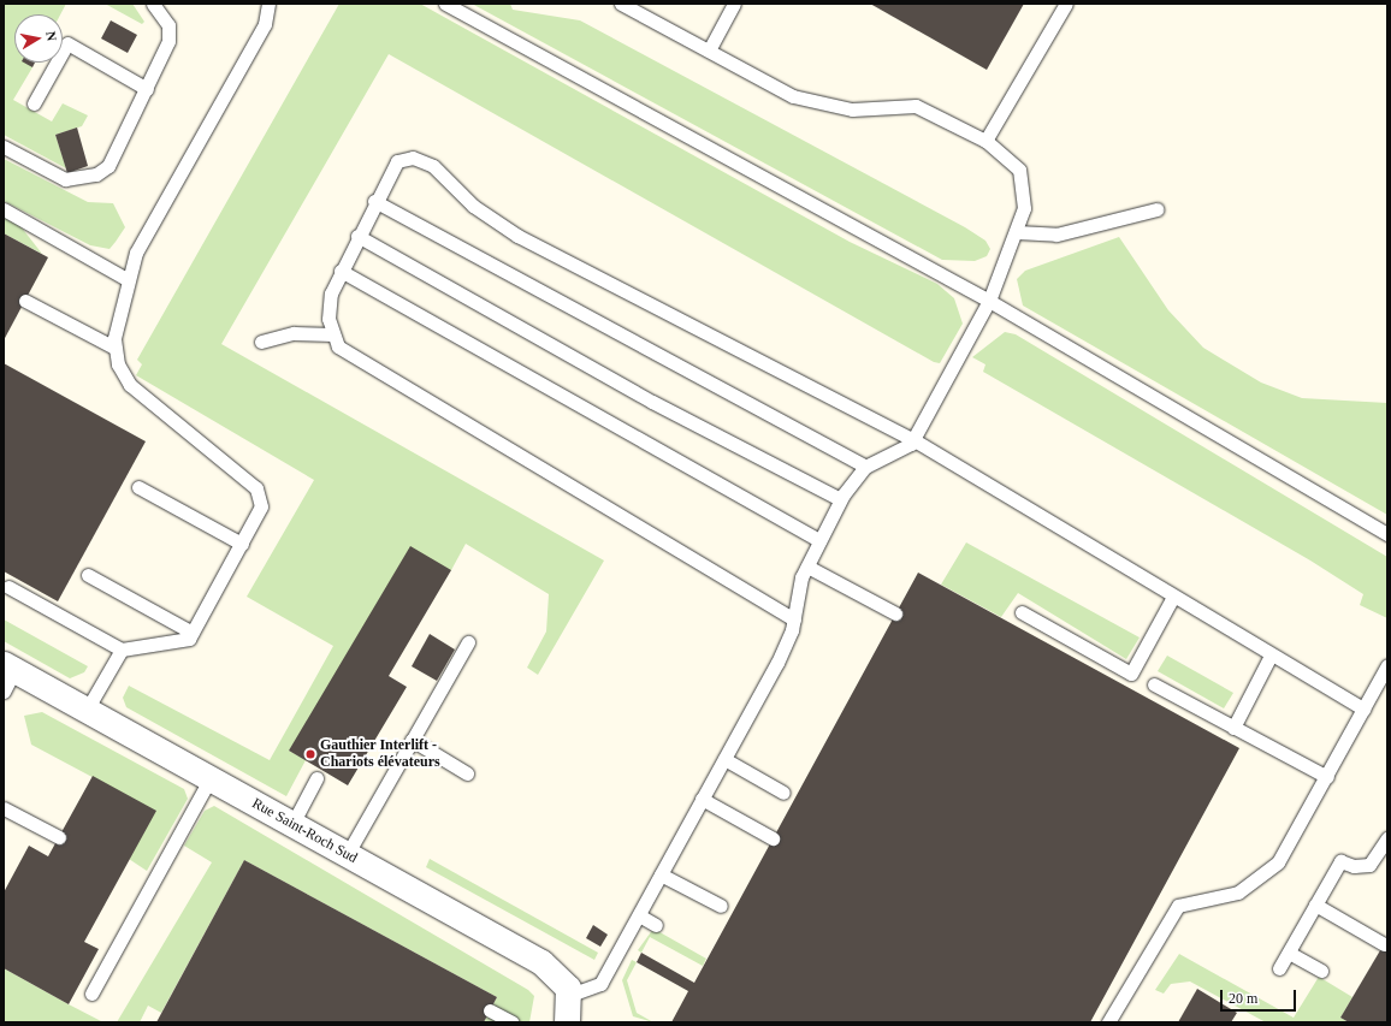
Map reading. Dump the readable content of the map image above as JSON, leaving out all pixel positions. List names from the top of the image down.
{
  "streets": {
    "street": ["Rue Saint-Roch Sud"]
  },
  "places": ["Gauthier Interlift - Chariots élévateurs"],
  "scale_bar": "20 m",
  "north": "right"
}
